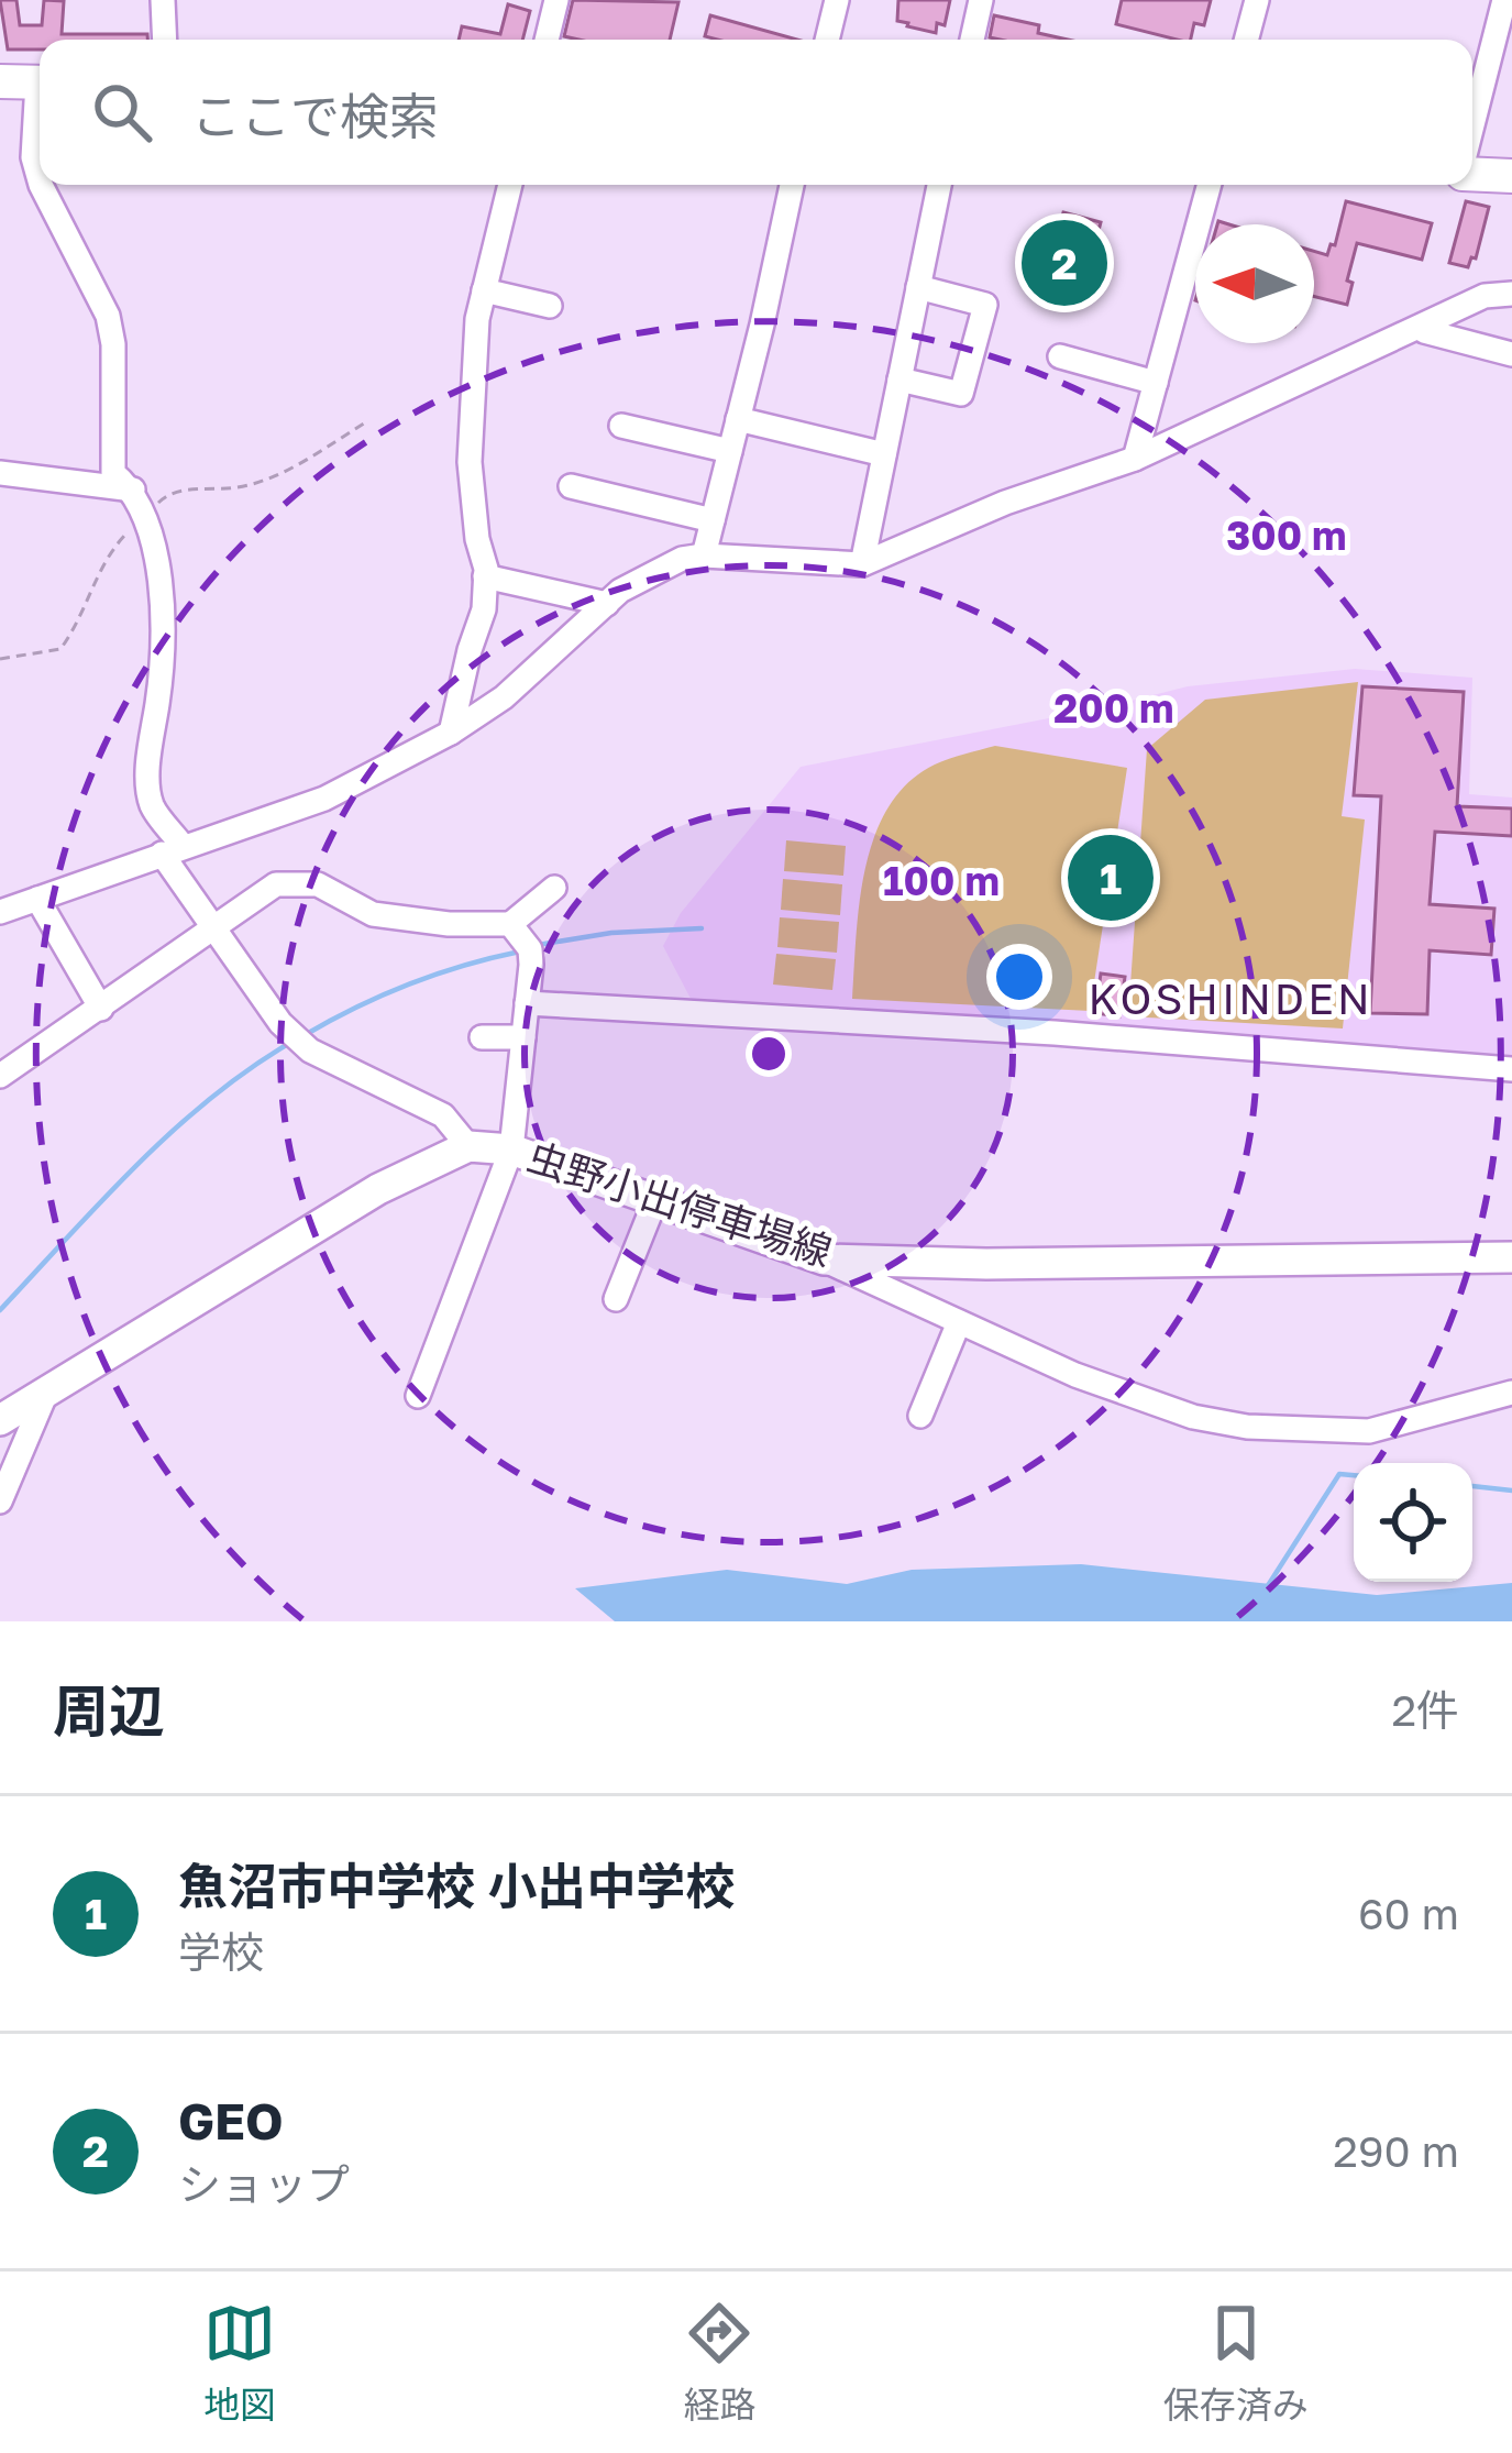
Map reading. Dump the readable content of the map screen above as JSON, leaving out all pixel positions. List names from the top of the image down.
{
  "streets": {
    "main road": ["虫野小出停車場線"]
  },
  "districts": ["KOSHINDEN"],
  "north": "left",
  "page": {
    "search": "ここで検索",
    "pins": ["2", "1"],
    "heading": ["周辺", "2件"],
    "list": [
      {
        "mark": "1",
        "name": "魚沼市中学校 小出中学校",
        "note": "学校",
        "value": "60 m"
      },
      {
        "mark": "2",
        "name": "GEO",
        "note": "ショップ",
        "value": "290 m"
      }
    ],
    "nav": ["地図", "経路", "保存済み"]
  },
  "rings": ["300 m", "200 m", "100 m"]
}
